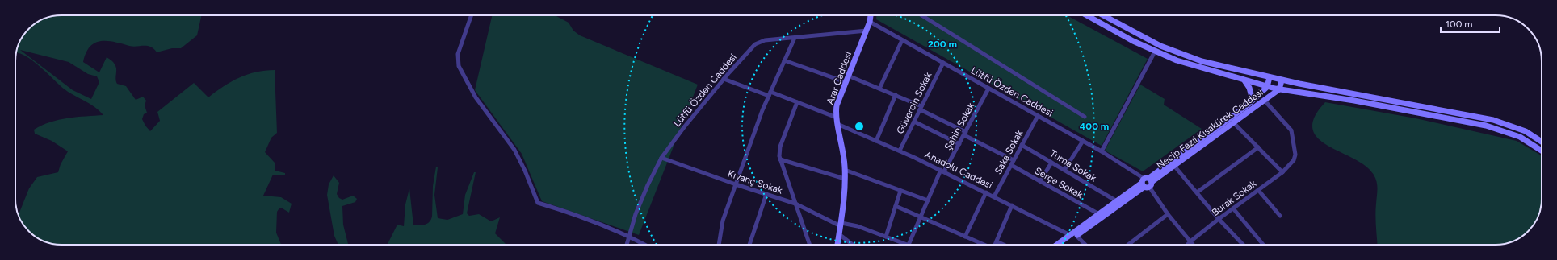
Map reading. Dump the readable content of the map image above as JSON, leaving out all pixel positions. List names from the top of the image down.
{
  "streets": {
    "main road": ["Arar Caddesi", "Necip Fazıl Kısakürek Caddesi"],
    "street": [
      "Lütfü Özden Caddesi",
      "Güvercin Sokak",
      "Şahin Sokak",
      "Saka Sokak",
      "Turna Sokak",
      "Anadolu Caddesi",
      "Kıvanç Sokak",
      "Serçe Sokak",
      "Burak Sokak"
    ]
  },
  "crossings": [
    ["Arar Caddesi", "Lütfü Özden Caddesi"],
    ["Arar Caddesi", "Anadolu Caddesi"],
    ["Arar Caddesi", "Kıvanç Sokak"],
    ["Lütfü Özden Caddesi", "Güvercin Sokak"],
    ["Lütfü Özden Caddesi", "Şahin Sokak"],
    ["Lütfü Özden Caddesi", "Necip Fazıl Kısakürek Caddesi"],
    ["Lütfü Özden Caddesi", "Saka Sokak"],
    ["Lütfü Özden Caddesi", "Kıvanç Sokak"],
    ["Güvercin Sokak", "Anadolu Caddesi"],
    ["Şahin Sokak", "Anadolu Caddesi"],
    ["Şahin Sokak", "Kıvanç Sokak"],
    ["Necip Fazıl Kısakürek Caddesi", "Turna Sokak"],
    ["Necip Fazıl Kısakürek Caddesi", "Anadolu Caddesi"],
    ["Necip Fazıl Kısakürek Caddesi", "Serçe Sokak"],
    ["Necip Fazıl Kısakürek Caddesi", "Burak Sokak"],
    ["Saka Sokak", "Turna Sokak"],
    ["Saka Sokak", "Anadolu Caddesi"],
    ["Saka Sokak", "Serçe Sokak"]
  ],
  "scale_bar": "100 m",
  "rings": ["200 m", "400 m"]
}
